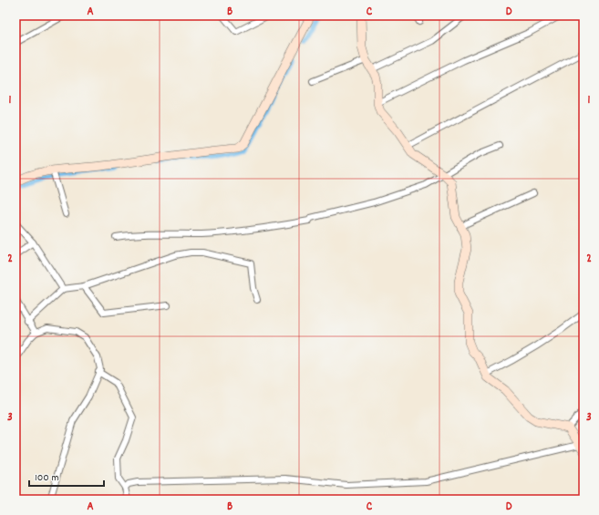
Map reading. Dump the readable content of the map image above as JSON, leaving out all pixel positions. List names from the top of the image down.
{
  "scale_bar": "100 m",
  "grid": {
    "columns": [
      "A",
      "B",
      "C",
      "D"
    ],
    "rows": ["1", "2", "3"]
  }
}
